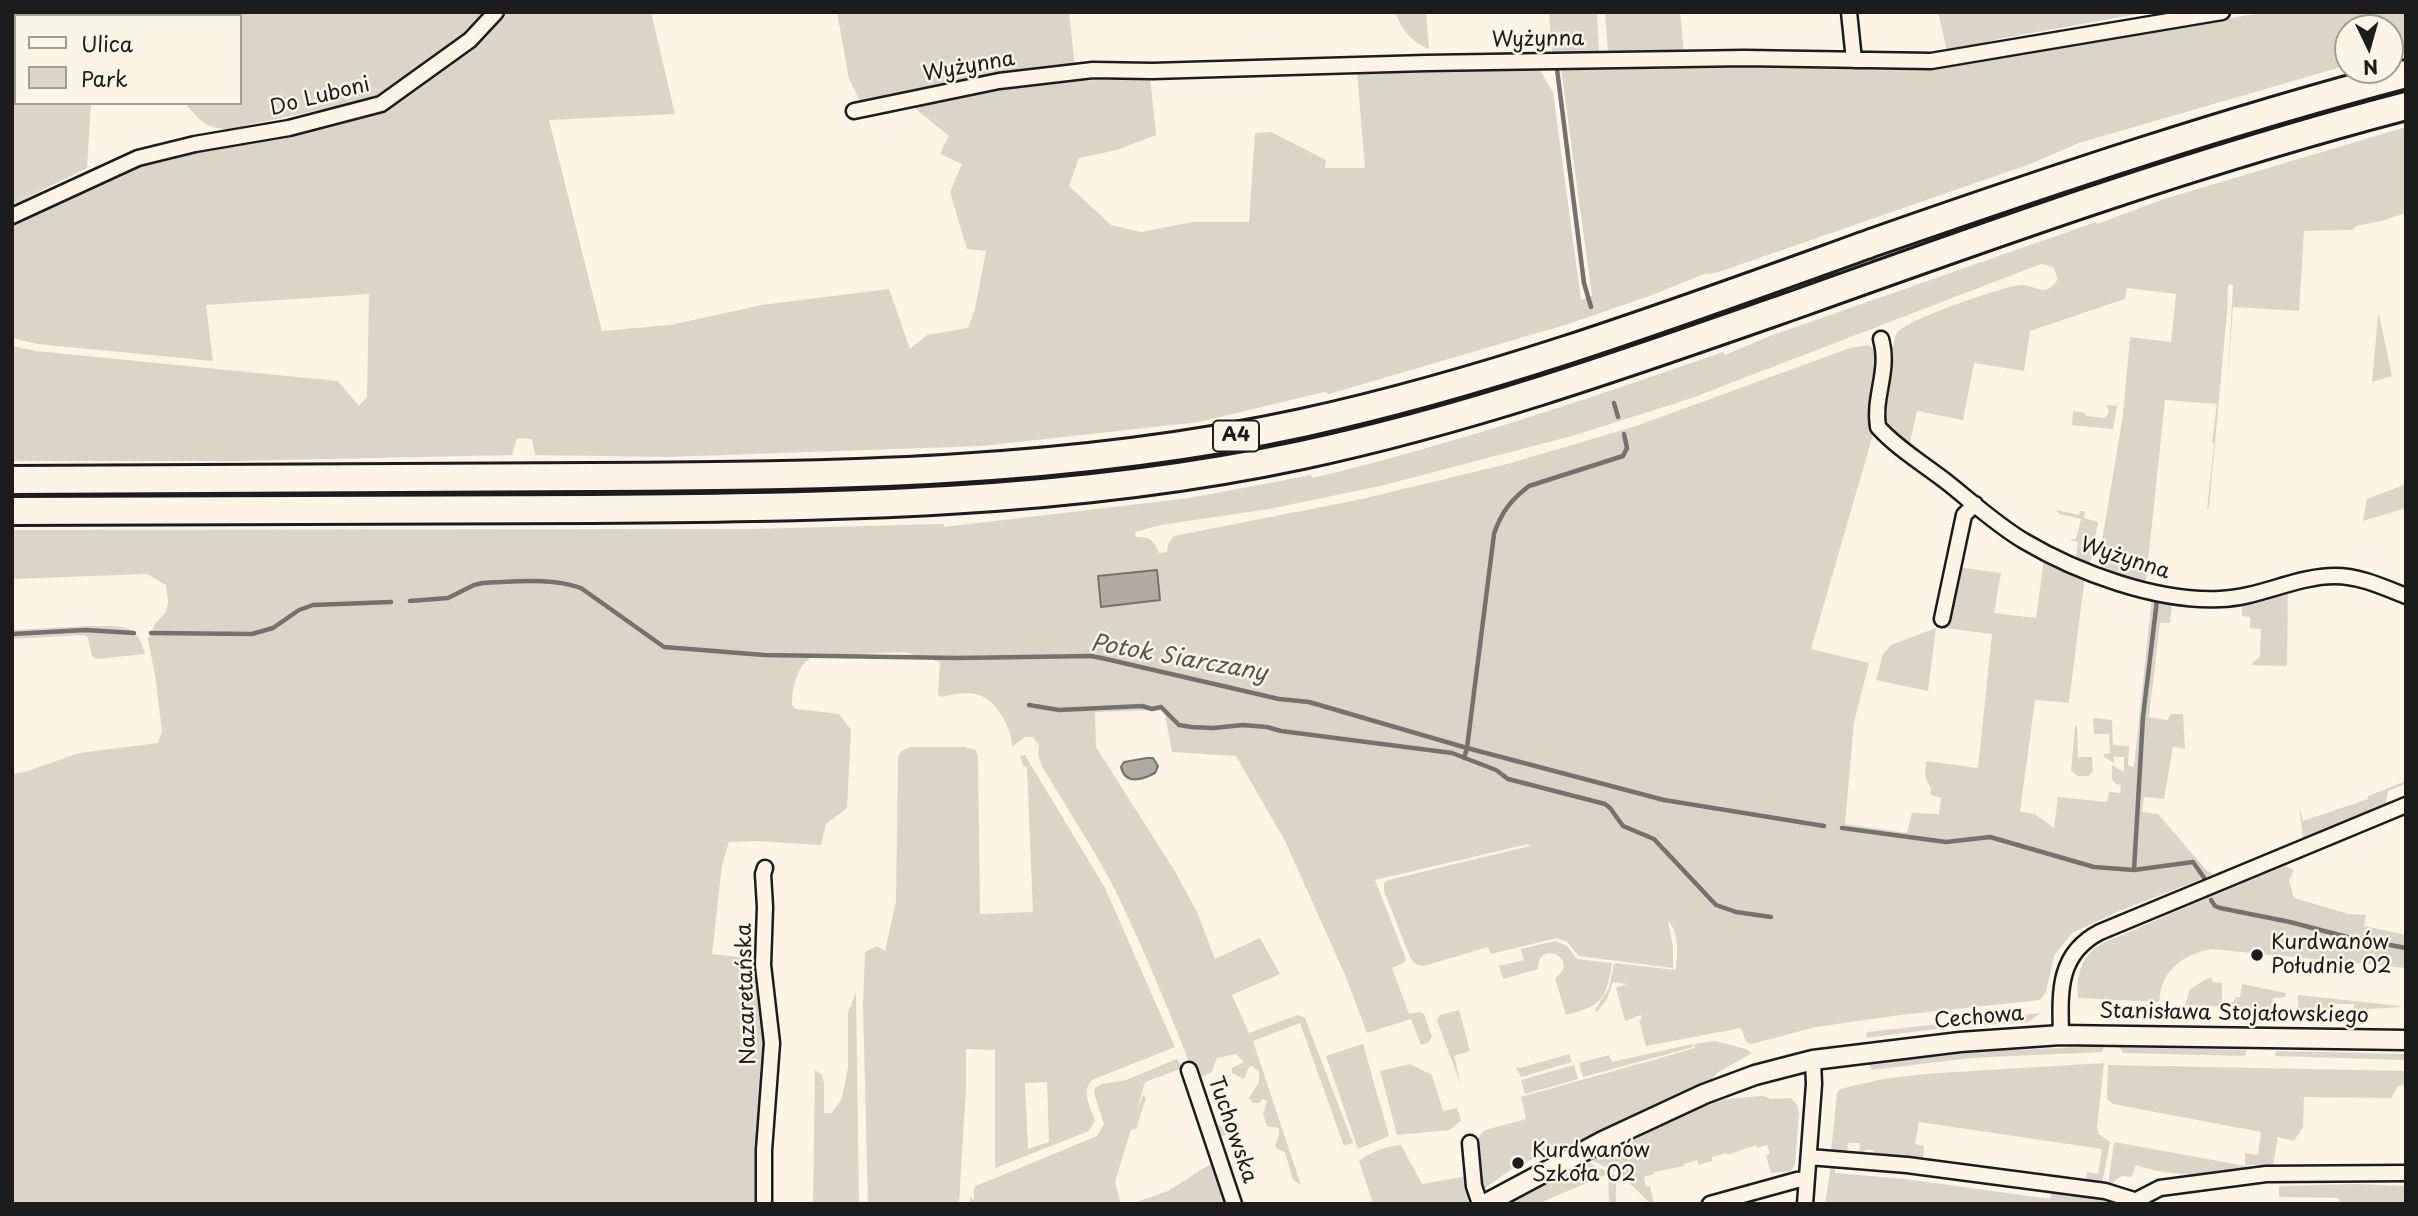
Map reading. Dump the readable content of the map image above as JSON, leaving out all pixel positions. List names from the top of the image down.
{
  "streets": {
    "highway": ["A4"],
    "street": [
      "Wyżynna",
      "Do Luboni",
      "Nazaretańska",
      "Stanisława Stojałowskiego",
      "Cechowa",
      "Tuchowska"
    ]
  },
  "crossings": [
    ["Stanisława Stojałowskiego", "Cechowa"]
  ],
  "water": ["Potok Siarczany"],
  "places": ["Kurdwanów Południe 02", "Kurdwanów Szkoła 02"],
  "legend": ["Ulica", "Park"],
  "north": "bottom"
}
